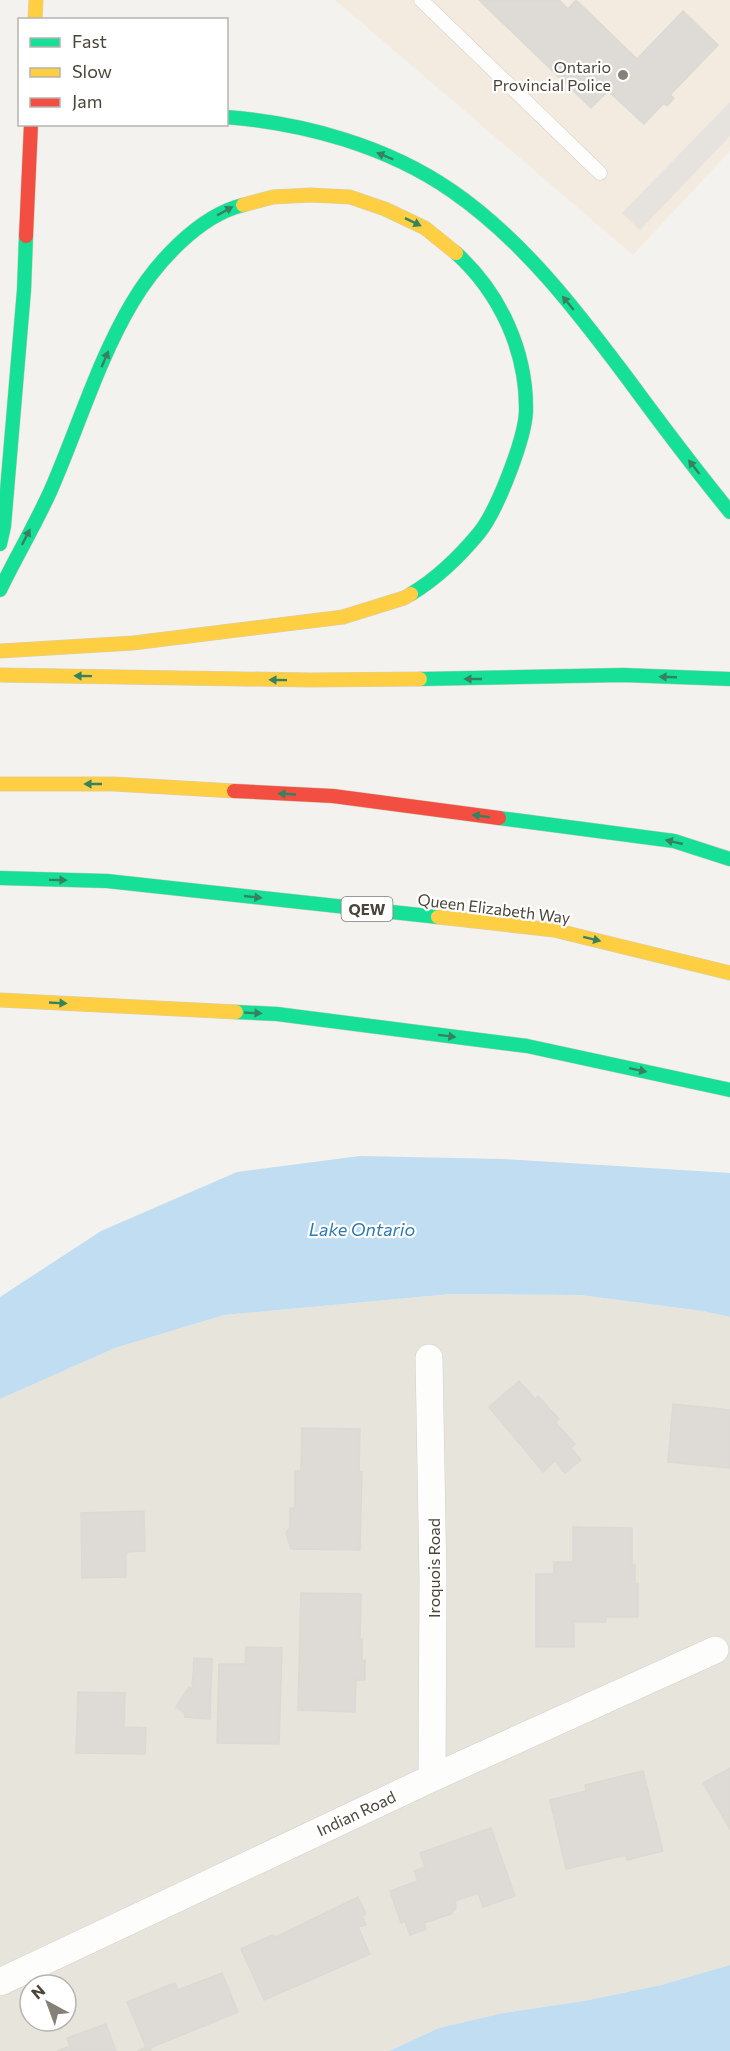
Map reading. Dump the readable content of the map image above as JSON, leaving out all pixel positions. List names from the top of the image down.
{
  "streets": {
    "main road": ["Queen Elizabeth Way", "QEW"],
    "street": ["Iroquois Road", "Indian Road"]
  },
  "crossings": [
    ["Iroquois Road", "Indian Road"]
  ],
  "water": ["Lake Ontario"],
  "places": ["Ontario Provincial Police"],
  "legend": ["Fast", "Slow", "Jam"],
  "north": "top left"
}
